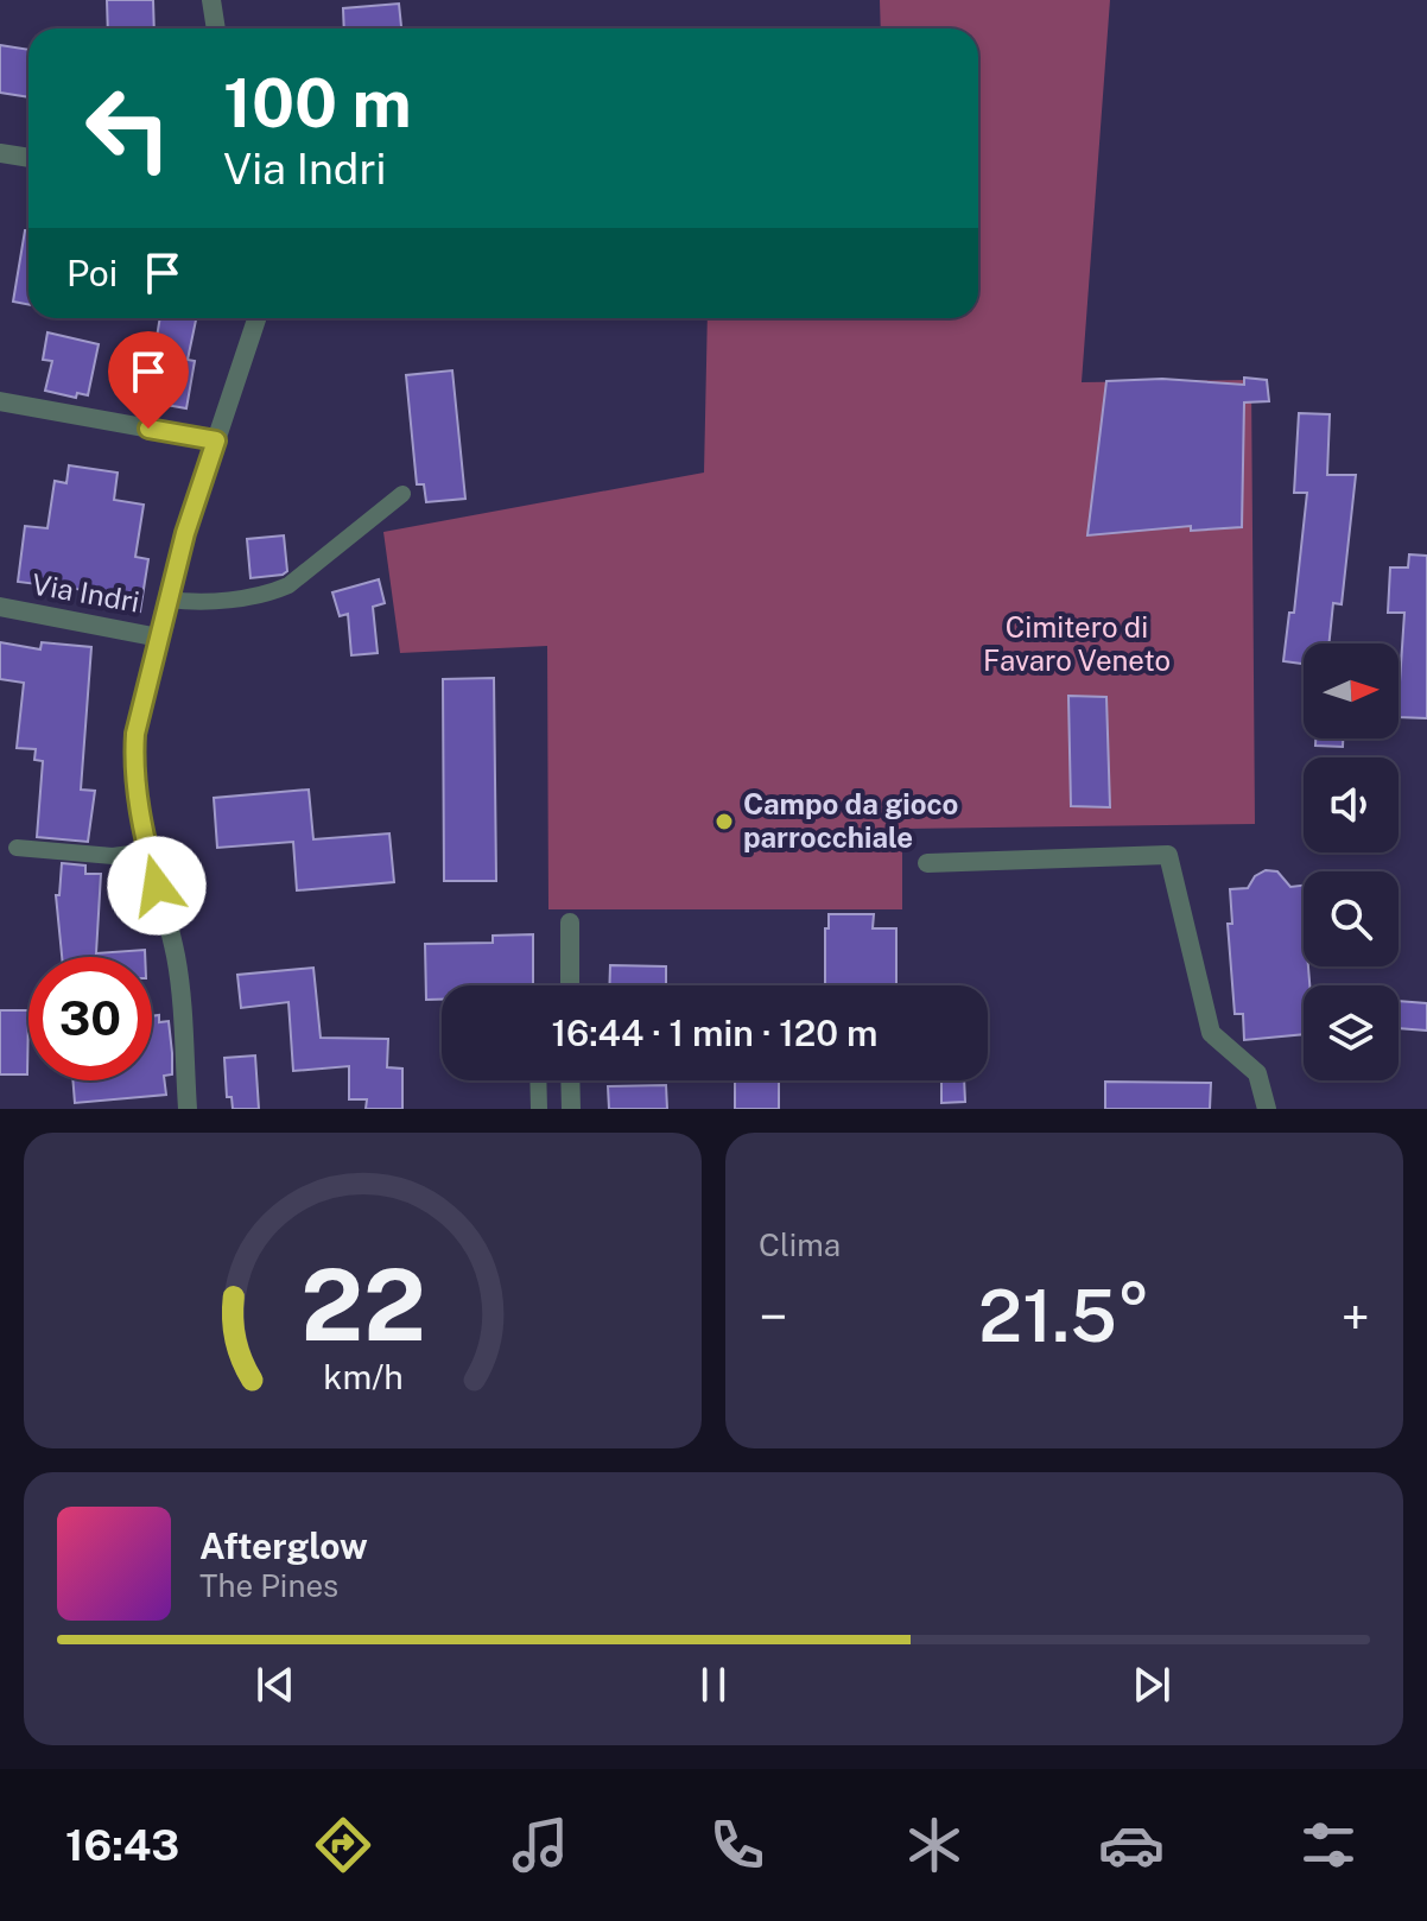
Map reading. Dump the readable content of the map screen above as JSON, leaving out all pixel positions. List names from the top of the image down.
{
  "streets": {
    "street": ["Via Indri"]
  },
  "parks": ["Cimitero di Favaro Veneto"],
  "places": ["Campo da gioco parrocchiale"],
  "north": "right",
  "page": {
    "turn": ["100 m", "Via Indri"],
    "then": "Poi",
    "limit": "30",
    "trip": "16:44 · 1 min · 120 m",
    "tile": "Clima",
    "heat": ["−", "21.5°", "+"],
    "song": ["Afterglow", "The Pines"],
    "tabs": "16:43",
    "gauge": ["22", "km/h"]
  }
}
